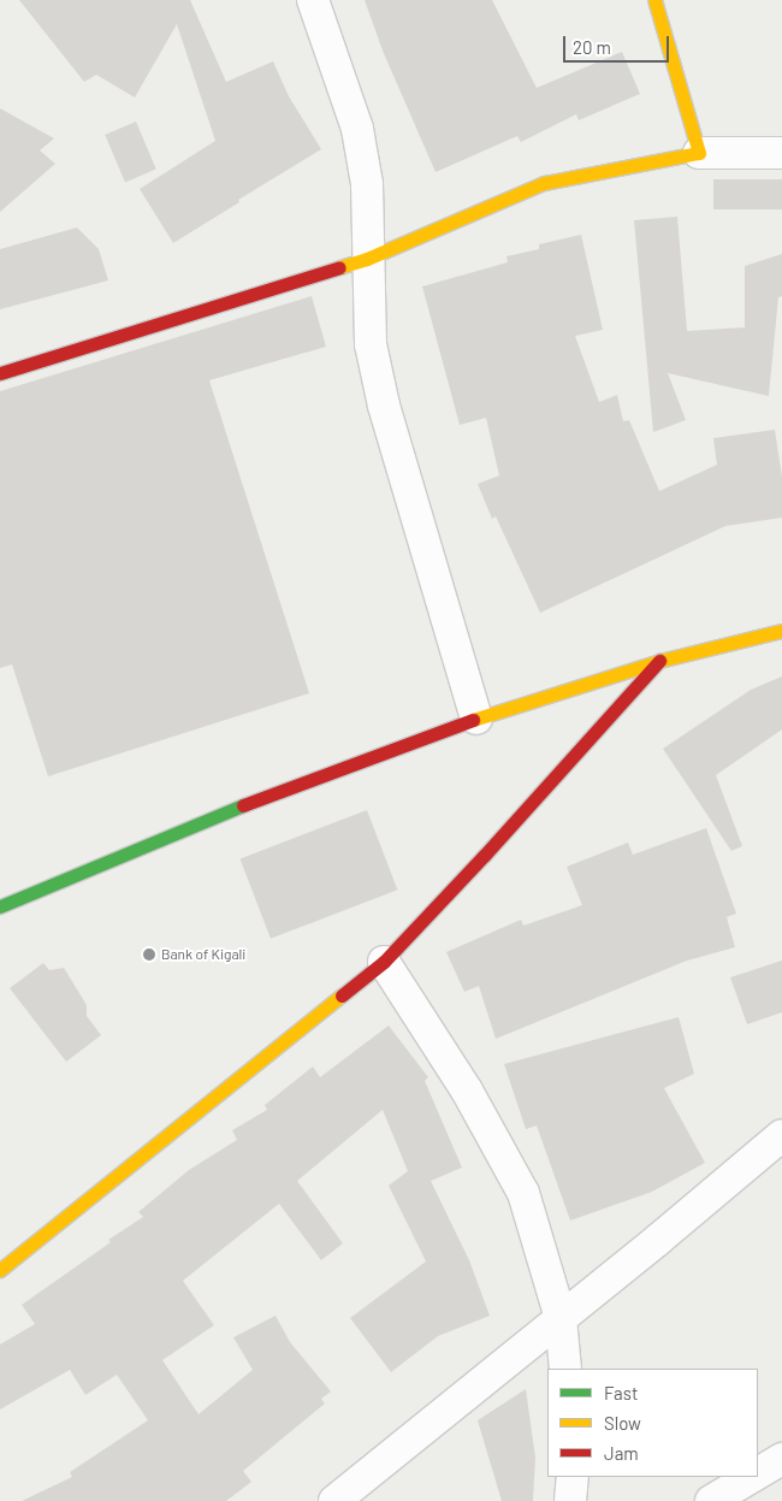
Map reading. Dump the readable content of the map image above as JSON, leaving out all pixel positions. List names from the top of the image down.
{
  "places": ["Bank of Kigali"],
  "legend": ["Fast", "Slow", "Jam"],
  "scale_bar": "20 m"
}
